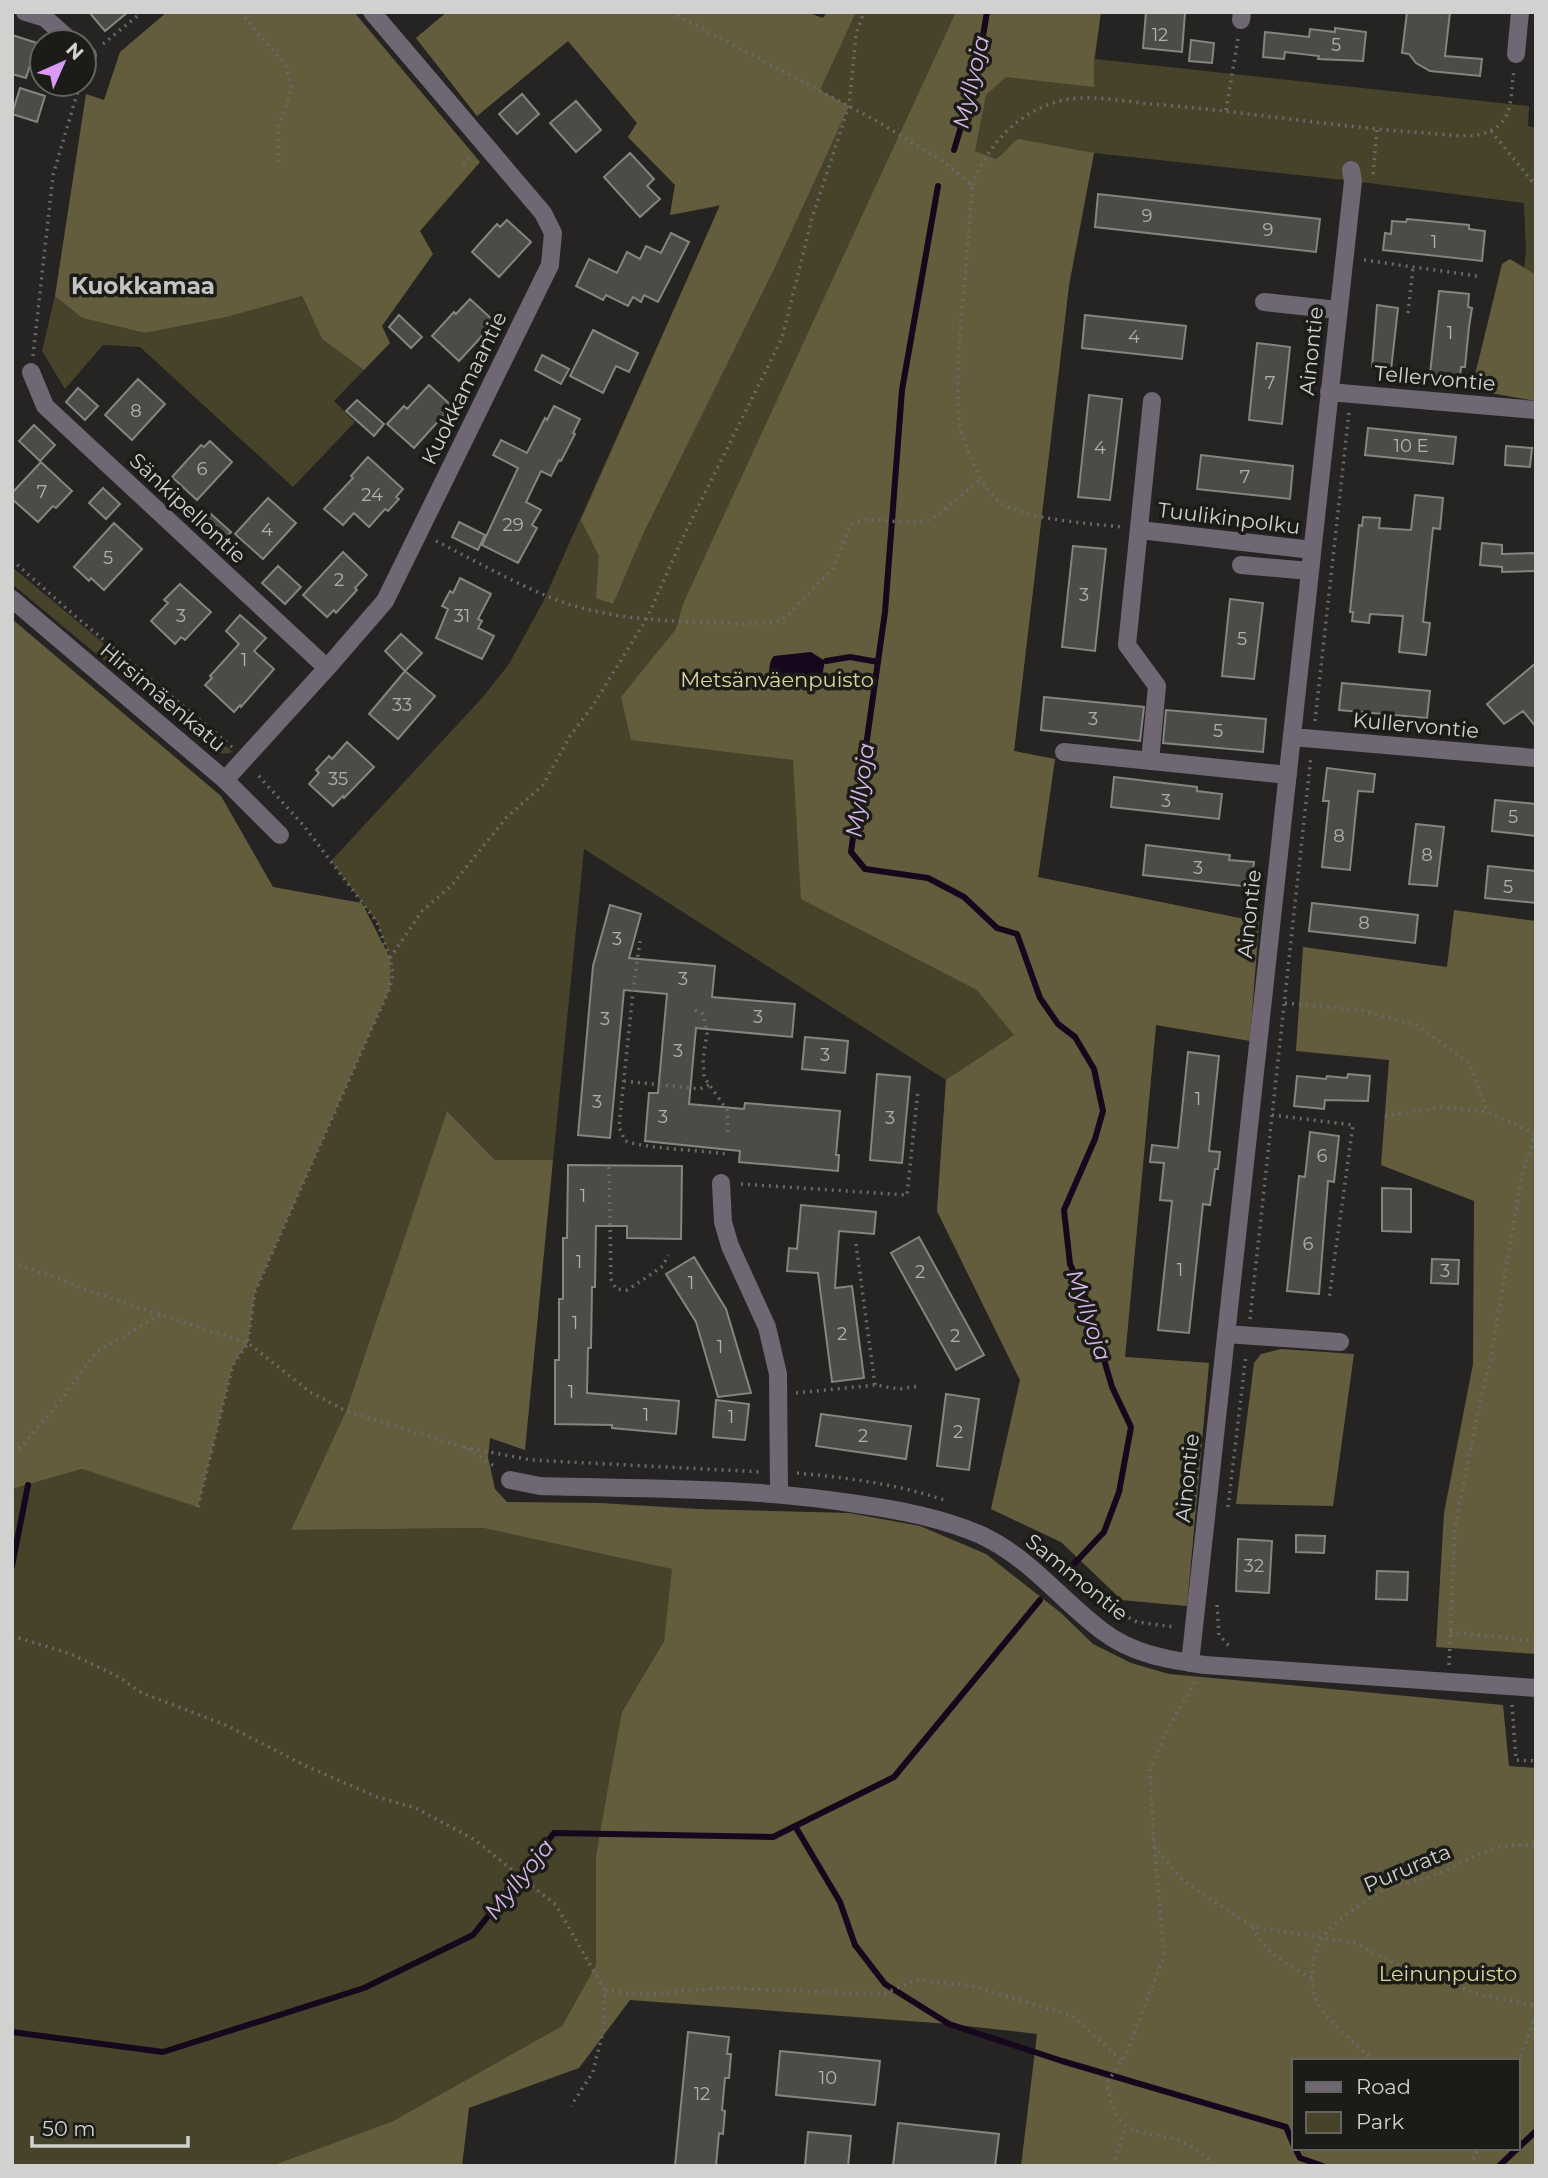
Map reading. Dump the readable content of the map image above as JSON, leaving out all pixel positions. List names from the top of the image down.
{
  "streets": {
    "street": [
      "Ainontie",
      "Tellervontie",
      "Kuokkamaantie",
      "Sänkipellontie",
      "Tuulikinpolku",
      "Hirsimäenkatu",
      "Kullervontie",
      "Sammontie"
    ],
    "path": ["Pururata"]
  },
  "crossings": [
    ["Ainontie", "Tellervontie"],
    ["Ainontie", "Tuulikinpolku"],
    ["Ainontie", "Kullervontie"],
    ["Ainontie", "Sammontie"],
    ["Kuokkamaantie", "Sänkipellontie"],
    ["Kuokkamaantie", "Hirsimäenkatu"]
  ],
  "districts": ["Kuokkamaa"],
  "water": ["Myllyoja"],
  "parks": ["Metsänväenpuisto", "Leinunpuisto"],
  "house_numbers": [
    "12",
    "5",
    "9",
    "9",
    "1",
    "1",
    "4",
    "7",
    "8",
    "10 E",
    "4",
    "6",
    "7",
    "7",
    "24",
    "29",
    "4",
    "5",
    "2",
    "3",
    "3",
    "31",
    "5",
    "1",
    "33",
    "3",
    "5",
    "35",
    "3",
    "5",
    "8",
    "8",
    "3",
    "5",
    "8",
    "3",
    "3",
    "3",
    "3",
    "3",
    "3",
    "1",
    "3",
    "3",
    "3",
    "6",
    "1",
    "6",
    "1",
    "1",
    "3",
    "2",
    "1",
    "1",
    "2",
    "2",
    "1",
    "1",
    "1",
    "1",
    "2",
    "2",
    "32",
    "10",
    "12"
  ],
  "legend": ["Road", "Park"],
  "scale_bar": "50 m",
  "north": "top right"
}
